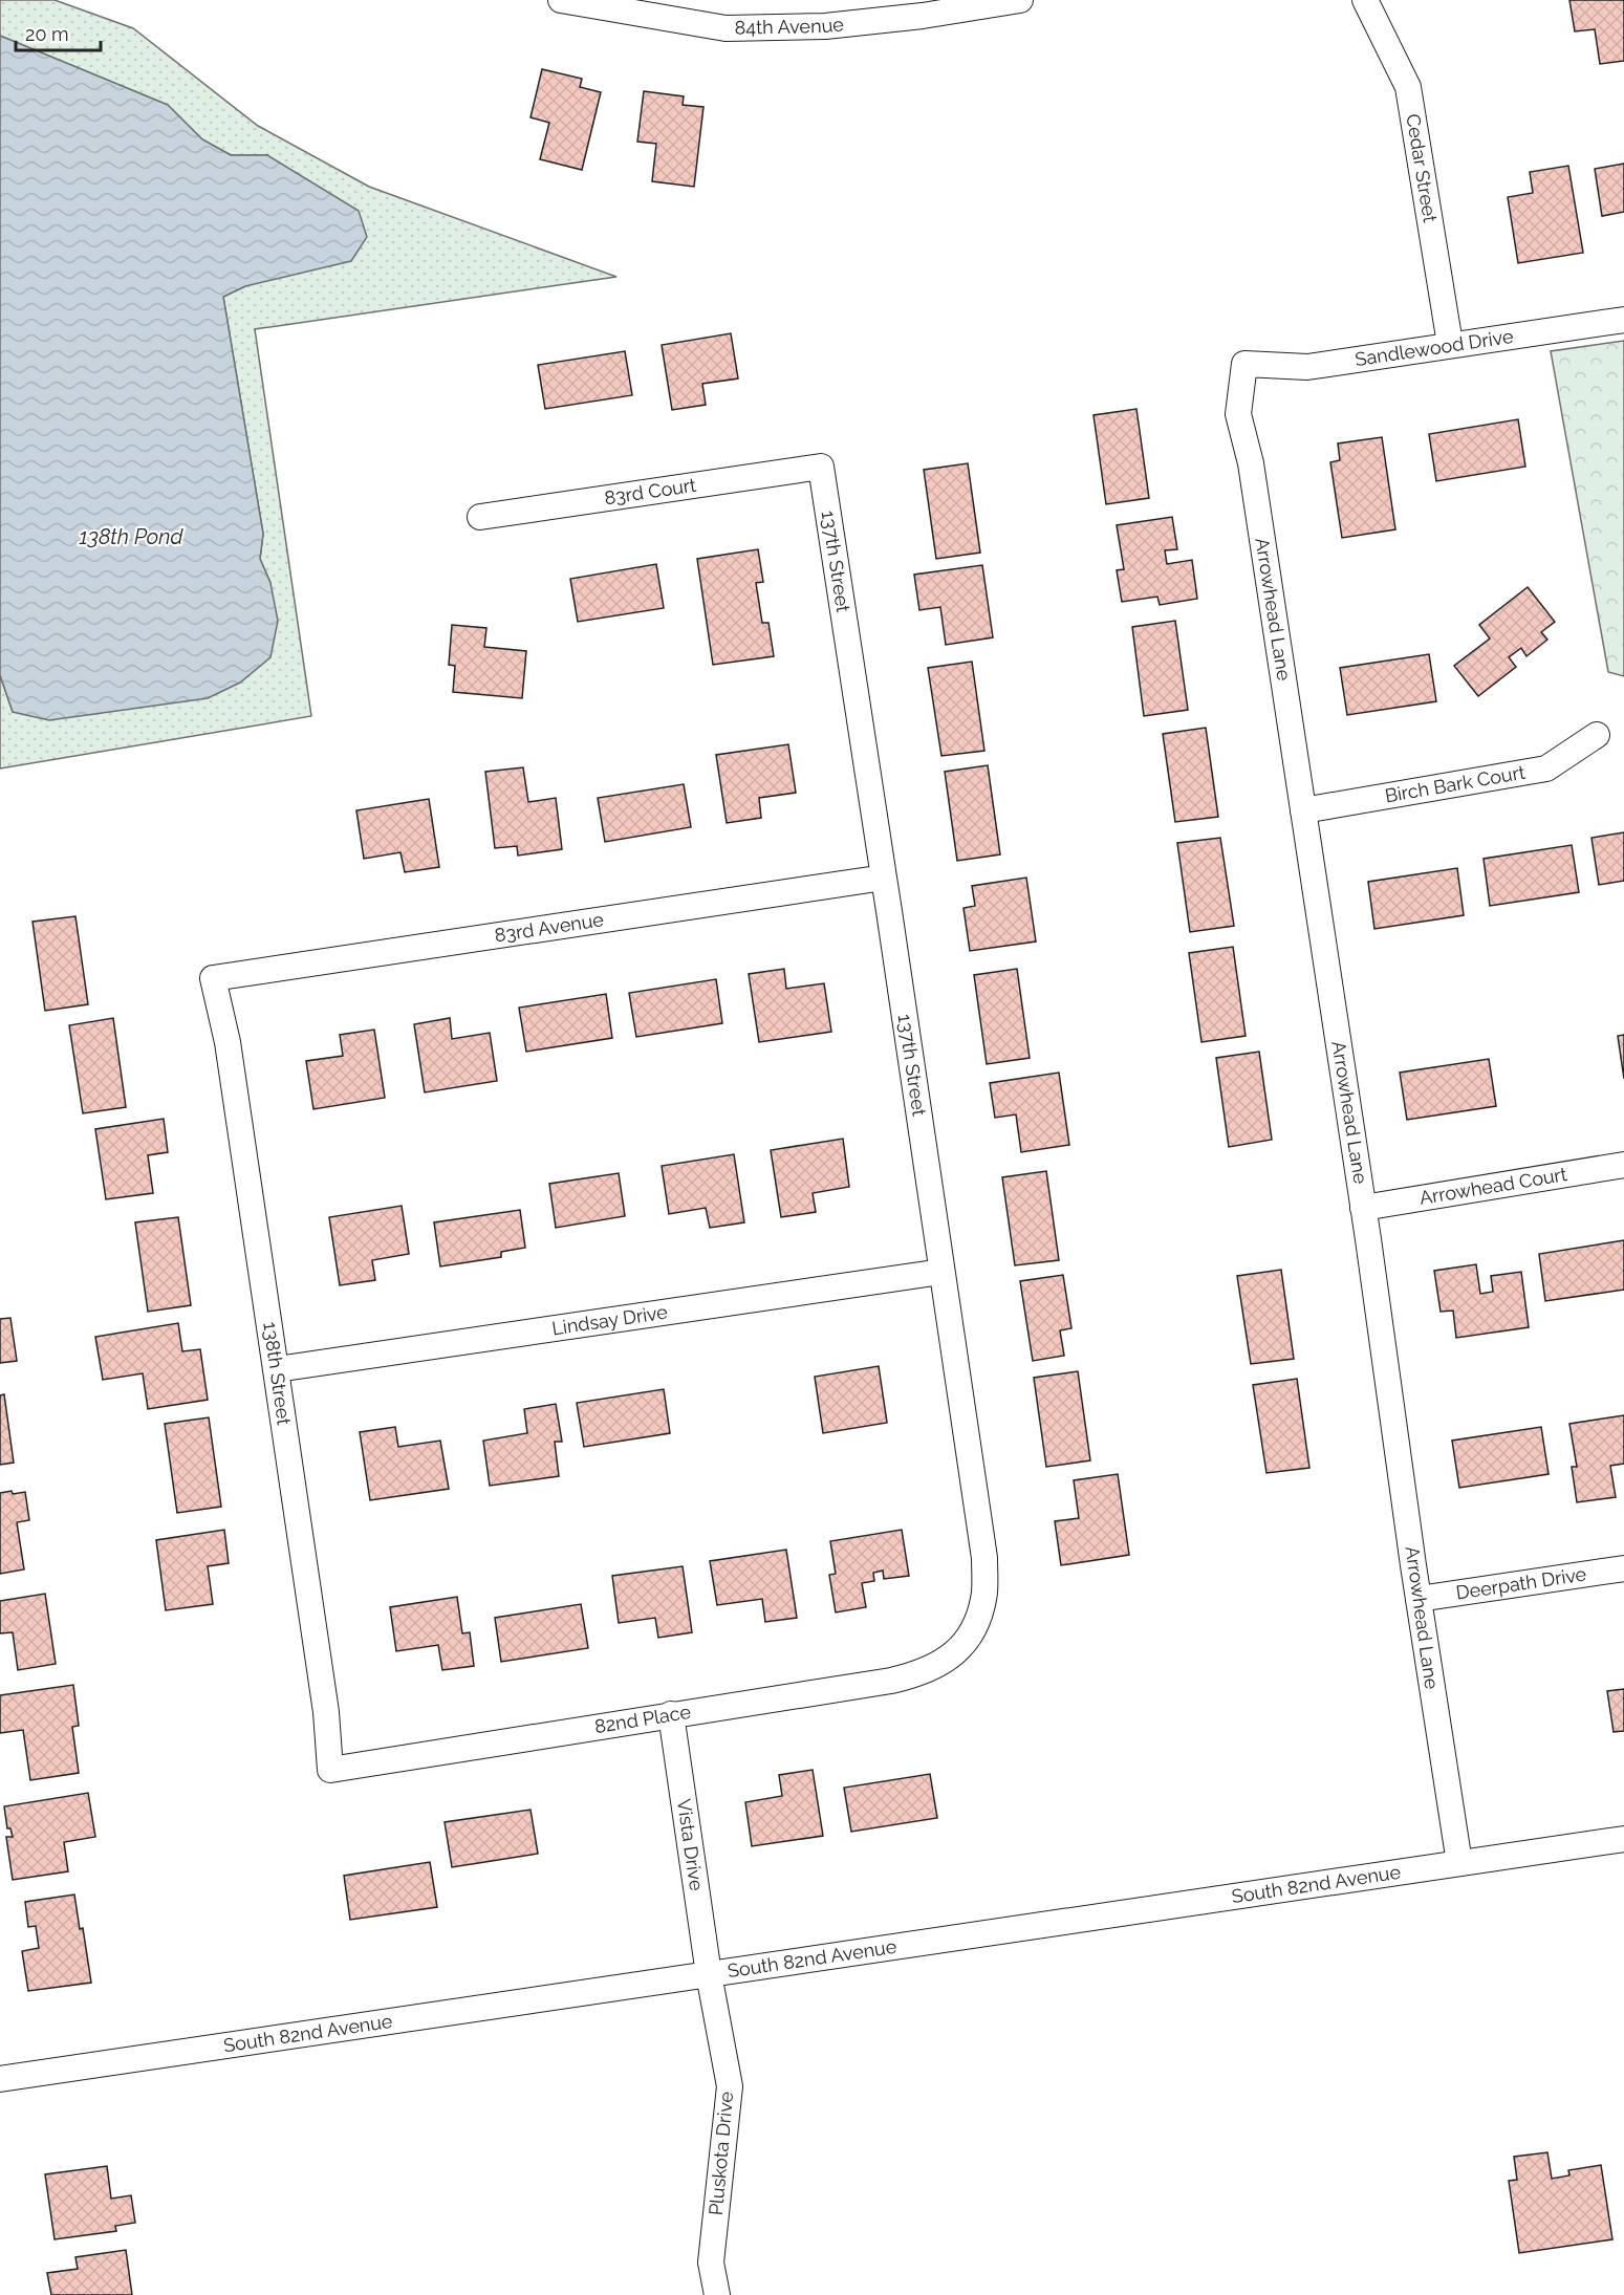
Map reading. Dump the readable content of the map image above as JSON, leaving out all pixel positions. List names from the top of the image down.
{
  "streets": {
    "street": [
      "84th Avenue",
      "Cedar Street",
      "Sandlewood Drive",
      "83rd Court",
      "137th Street",
      "Arrowhead Lane",
      "Birch Bark Court",
      "83rd Avenue",
      "Arrowhead Court",
      "Lindsay Drive",
      "138th Street",
      "Deerpath Drive",
      "82nd Place",
      "Vista Drive",
      "South 82nd Avenue",
      "Pluskota Drive"
    ]
  },
  "crossings": [
    ["Cedar Street", "Sandlewood Drive"],
    ["Sandlewood Drive", "Arrowhead Lane"],
    ["83rd Court", "137th Street"],
    ["137th Street", "83rd Avenue"],
    ["137th Street", "Lindsay Drive"],
    ["137th Street", "82nd Place"],
    ["Arrowhead Lane", "Birch Bark Court"],
    ["Arrowhead Lane", "Arrowhead Court"],
    ["Arrowhead Lane", "Deerpath Drive"],
    ["Arrowhead Lane", "South 82nd Avenue"],
    ["83rd Avenue", "138th Street"],
    ["Lindsay Drive", "138th Street"],
    ["138th Street", "82nd Place"],
    ["82nd Place", "Vista Drive"],
    ["Vista Drive", "South 82nd Avenue"],
    ["Vista Drive", "Pluskota Drive"],
    ["South 82nd Avenue", "Pluskota Drive"]
  ],
  "water": ["138th Pond"],
  "scale_bar": "20 m"
}
